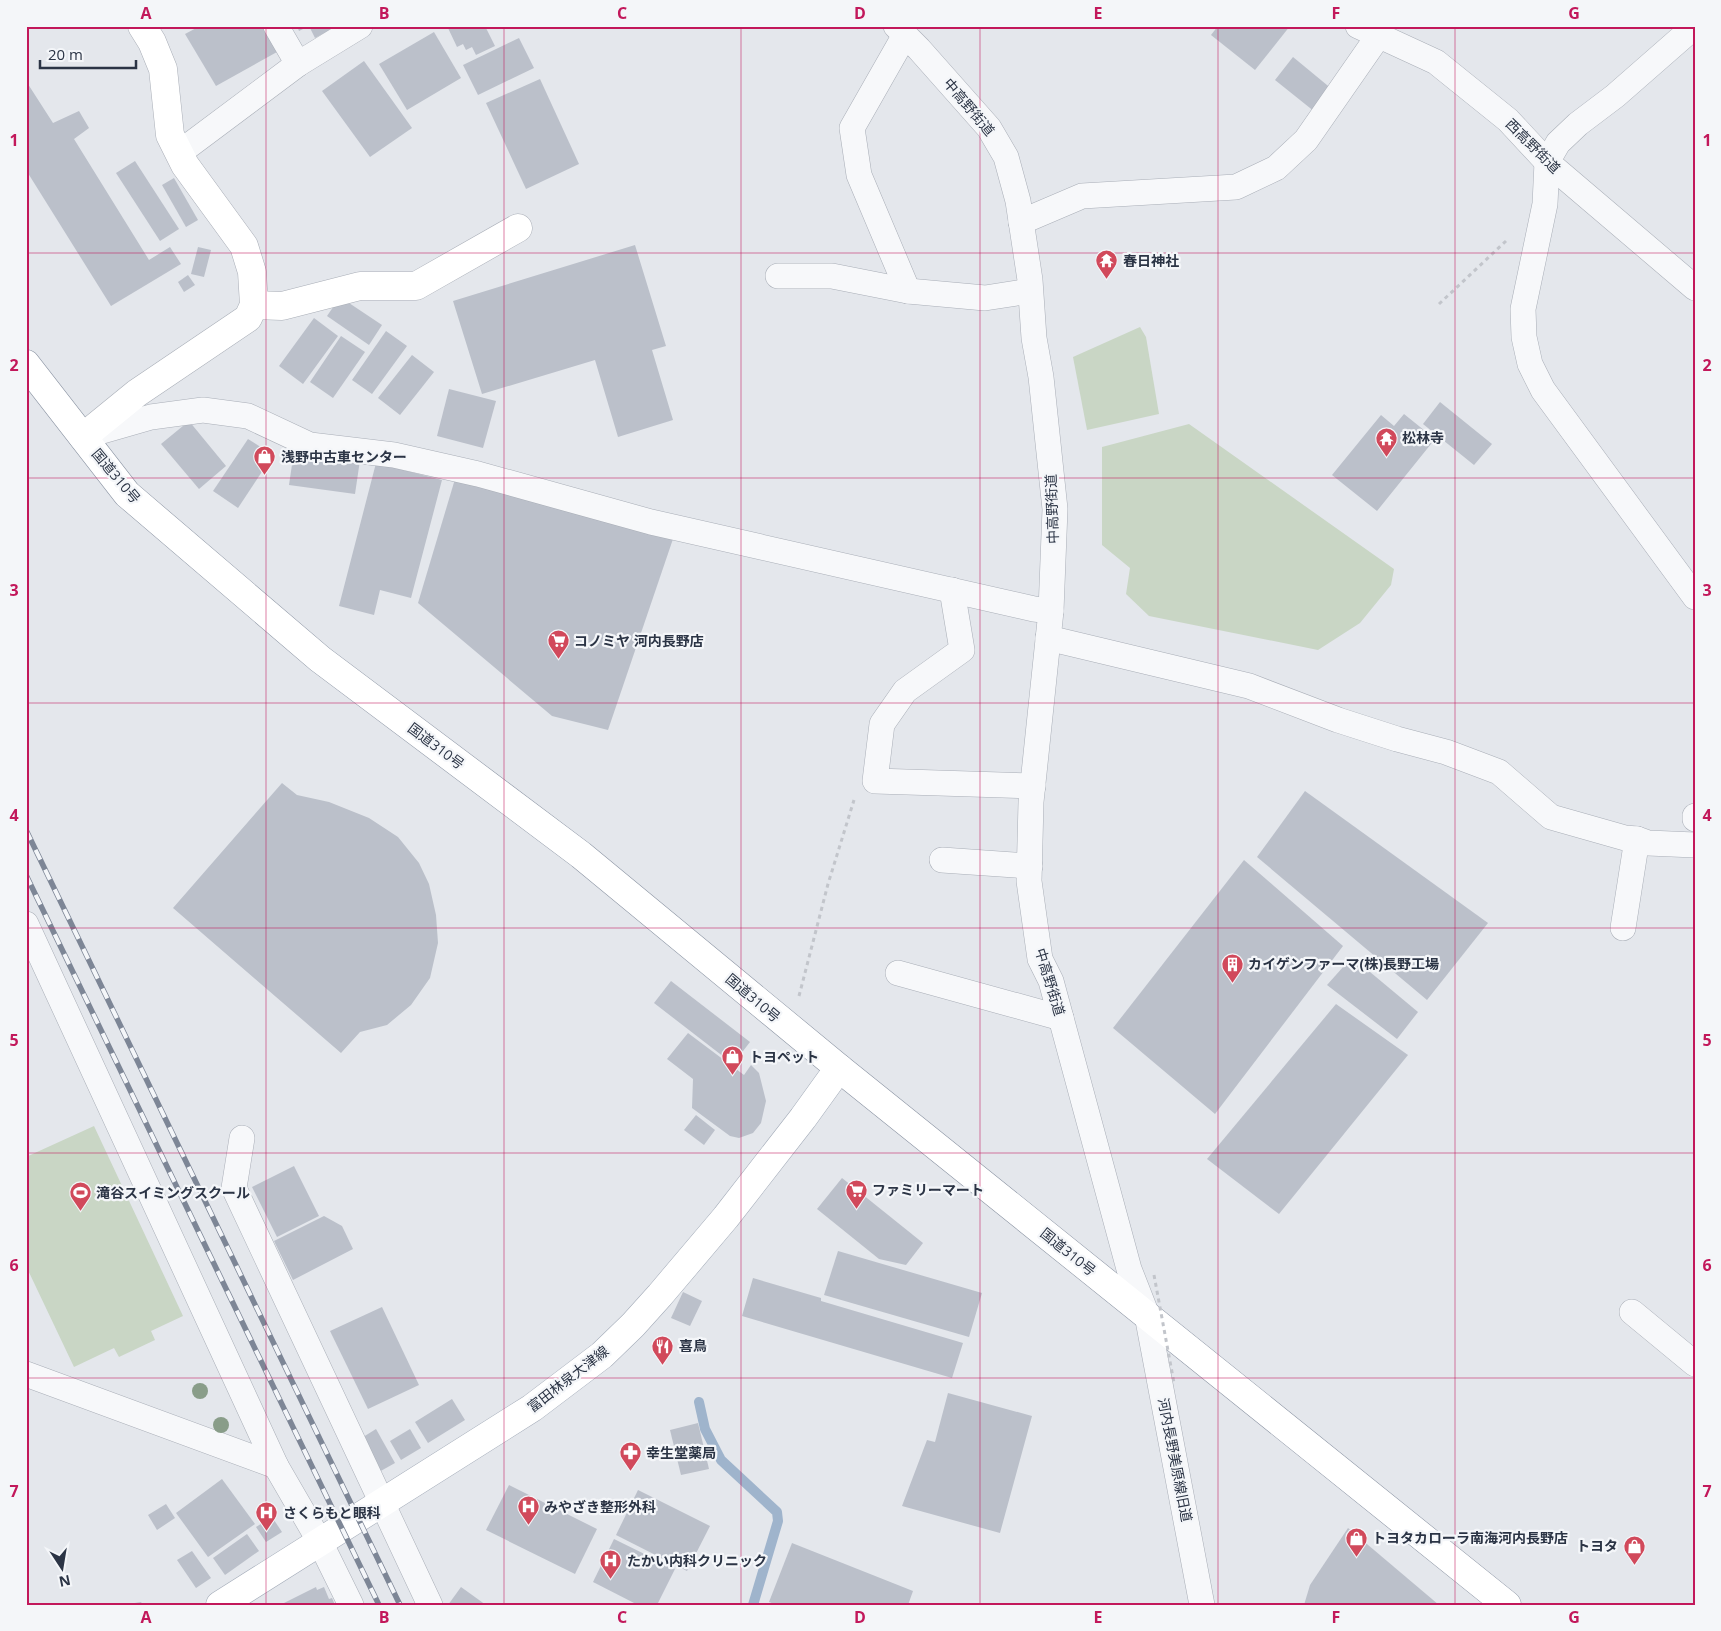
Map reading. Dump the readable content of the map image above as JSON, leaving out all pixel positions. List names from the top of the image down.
{
  "streets": {
    "main road": ["国道310号", "富田林泉大津線"],
    "street": ["中高野街道", "西高野街道", "河内長野美原線旧道"]
  },
  "crossings": [
    ["中高野街道", "国道310号"],
    ["中高野街道", "河内長野美原線旧道"],
    ["国道310号", "富田林泉大津線"],
    ["国道310号", "河内長野美原線旧道"]
  ],
  "places": {
    "temple": ["春日神社", "松林寺"],
    "shop": [
      "浅野中古車センター",
      "トヨペット",
      "トヨタカローラ南海河内長野店",
      "トヨタ"
    ],
    "supermarket": ["コノミヤ 河内長野店", "ファミリーマート"],
    "building": ["カイゲンファーマ(株)長野工場"],
    "sports": ["滝谷スイミングスクール"],
    "restaurant": ["喜鳥"],
    "pharmacy": ["幸生堂薬局"],
    "hospital": ["みやざき整形外科", "さくらもと眼科", "たかい内科クリニック"]
  },
  "scale_bar": "20 m",
  "north": "bottom",
  "grid": {
    "columns": [
      "A",
      "B",
      "C",
      "D",
      "E",
      "F",
      "G"
    ],
    "rows": [
      "1",
      "2",
      "3",
      "4",
      "5",
      "6",
      "7"
    ]
  }
}
